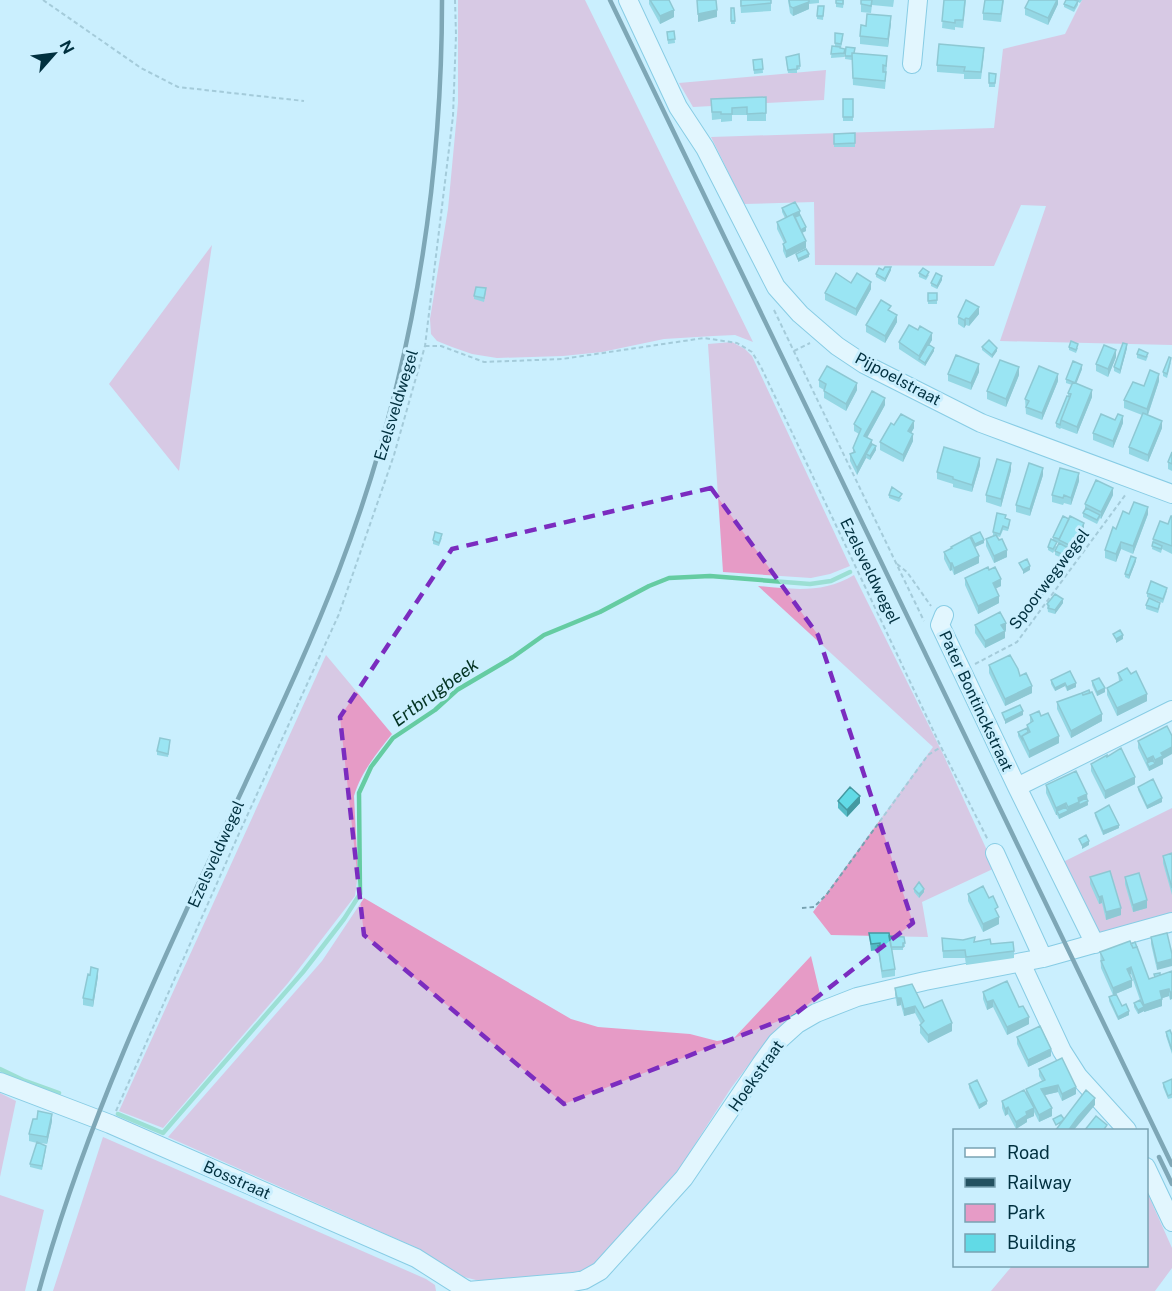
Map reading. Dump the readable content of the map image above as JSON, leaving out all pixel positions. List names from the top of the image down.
{
  "streets": {
    "street": [
      "Pijpoelstraat",
      "Pater Bontinckstraat",
      "Hoekstraat",
      "Bosstraat"
    ],
    "path": ["Ezelsveldwegel", "Spoorwegwegel"]
  },
  "crossings": [
    ["Pijpoelstraat", "Spoorwegwegel"],
    ["Ezelsveldwegel", "Bosstraat"],
    ["Spoorwegwegel", "Pater Bontinckstraat"],
    ["Pater Bontinckstraat", "Hoekstraat"],
    ["Hoekstraat", "Bosstraat"]
  ],
  "water": ["Ertbrugbeek"],
  "legend": [
    "Road",
    "Railway",
    "Park",
    "Building"
  ],
  "north": "top right"
}
